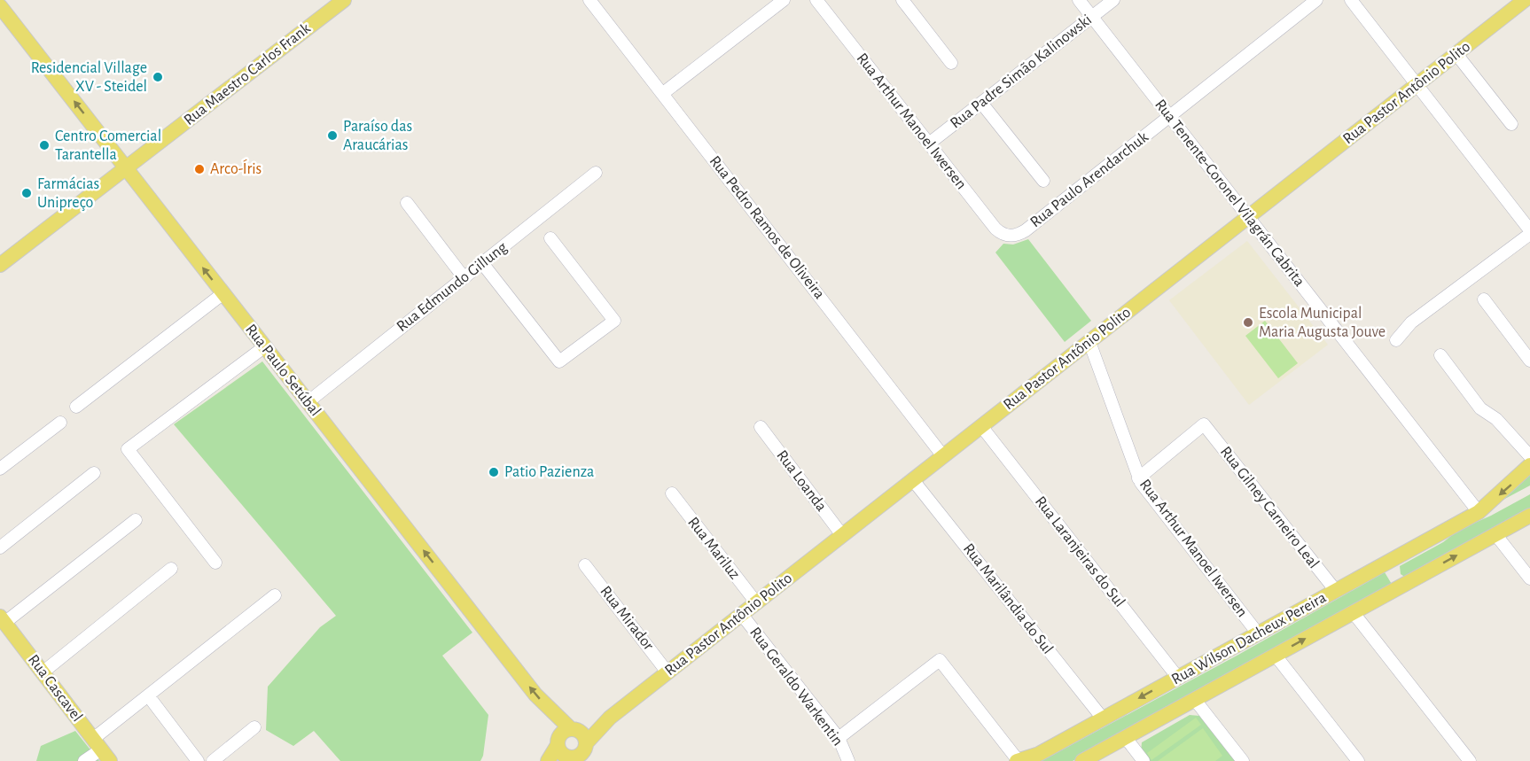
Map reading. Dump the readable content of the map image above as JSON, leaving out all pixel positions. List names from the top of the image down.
{
  "streets": {
    "main road": [
      "Rua Maestro Carlos Frank",
      "Rua Pastor Antônio Polito",
      "Rua Paulo Setúbal",
      "Rua Wilson Dacheux Pereira",
      "Rua Cascavel"
    ],
    "street": [
      "Rua Padre Simão Kalinowski",
      "Rua Arthur Manoel Iwersen",
      "Rua Paulo Arendarchuk",
      "Rua Tenente-Coronel Vilagrán Cabrita",
      "Rua Pedro Ramos de Oliveira",
      "Rua Edmundo Gillung",
      "Rua Loanda",
      "Rua Gilney Carneiro Leal",
      "Rua Mariluz",
      "Rua Laranjeiras do Sul",
      "Rua Marilândia do Sul",
      "Rua Mirador",
      "Rua Geraldo Warkentin"
    ]
  },
  "crossings": [
    ["Rua Padre Simão Kalinowski", "Rua Arthur Manoel Iwersen"],
    ["Rua Padre Simão Kalinowski", "Rua Tenente-Coronel Vilagrán Cabrita"],
    ["Rua Maestro Carlos Frank", "Rua Paulo Setúbal"],
    ["Rua Pastor Antônio Polito", "Rua Arthur Manoel Iwersen"],
    ["Rua Pastor Antônio Polito", "Rua Tenente-Coronel Vilagrán Cabrita"],
    ["Rua Pastor Antônio Polito", "Rua Pedro Ramos de Oliveira"],
    ["Rua Pastor Antônio Polito", "Rua Paulo Setúbal"],
    ["Rua Pastor Antônio Polito", "Rua Loanda"],
    ["Rua Pastor Antônio Polito", "Rua Mariluz"],
    ["Rua Pastor Antônio Polito", "Rua Laranjeiras do Sul"],
    ["Rua Pastor Antônio Polito", "Rua Marilândia do Sul"],
    ["Rua Pastor Antônio Polito", "Rua Mirador"],
    ["Rua Pastor Antônio Polito", "Rua Geraldo Warkentin"],
    ["Rua Arthur Manoel Iwersen", "Rua Paulo Arendarchuk"],
    ["Rua Arthur Manoel Iwersen", "Rua Gilney Carneiro Leal"],
    ["Rua Arthur Manoel Iwersen", "Rua Wilson Dacheux Pereira"],
    ["Rua Paulo Arendarchuk", "Rua Tenente-Coronel Vilagrán Cabrita"],
    ["Rua Tenente-Coronel Vilagrán Cabrita", "Rua Wilson Dacheux Pereira"],
    ["Rua Edmundo Gillung", "Rua Paulo Setúbal"],
    ["Rua Gilney Carneiro Leal", "Rua Wilson Dacheux Pereira"],
    ["Rua Laranjeiras do Sul", "Rua Wilson Dacheux Pereira"],
    ["Rua Marilândia do Sul", "Rua Wilson Dacheux Pereira"]
  ],
  "one_way": ["Rua Paulo Setúbal"],
  "places": [
    "Residencial Village XV - Steidel",
    "Paraíso das Araucárias",
    "Centro Comercial Tarantella",
    "Arco-Íris",
    "Farmácias Unipreço",
    "Escola Municipal Maria Augusta Jouve",
    "Patio Pazienza"
  ]
}
